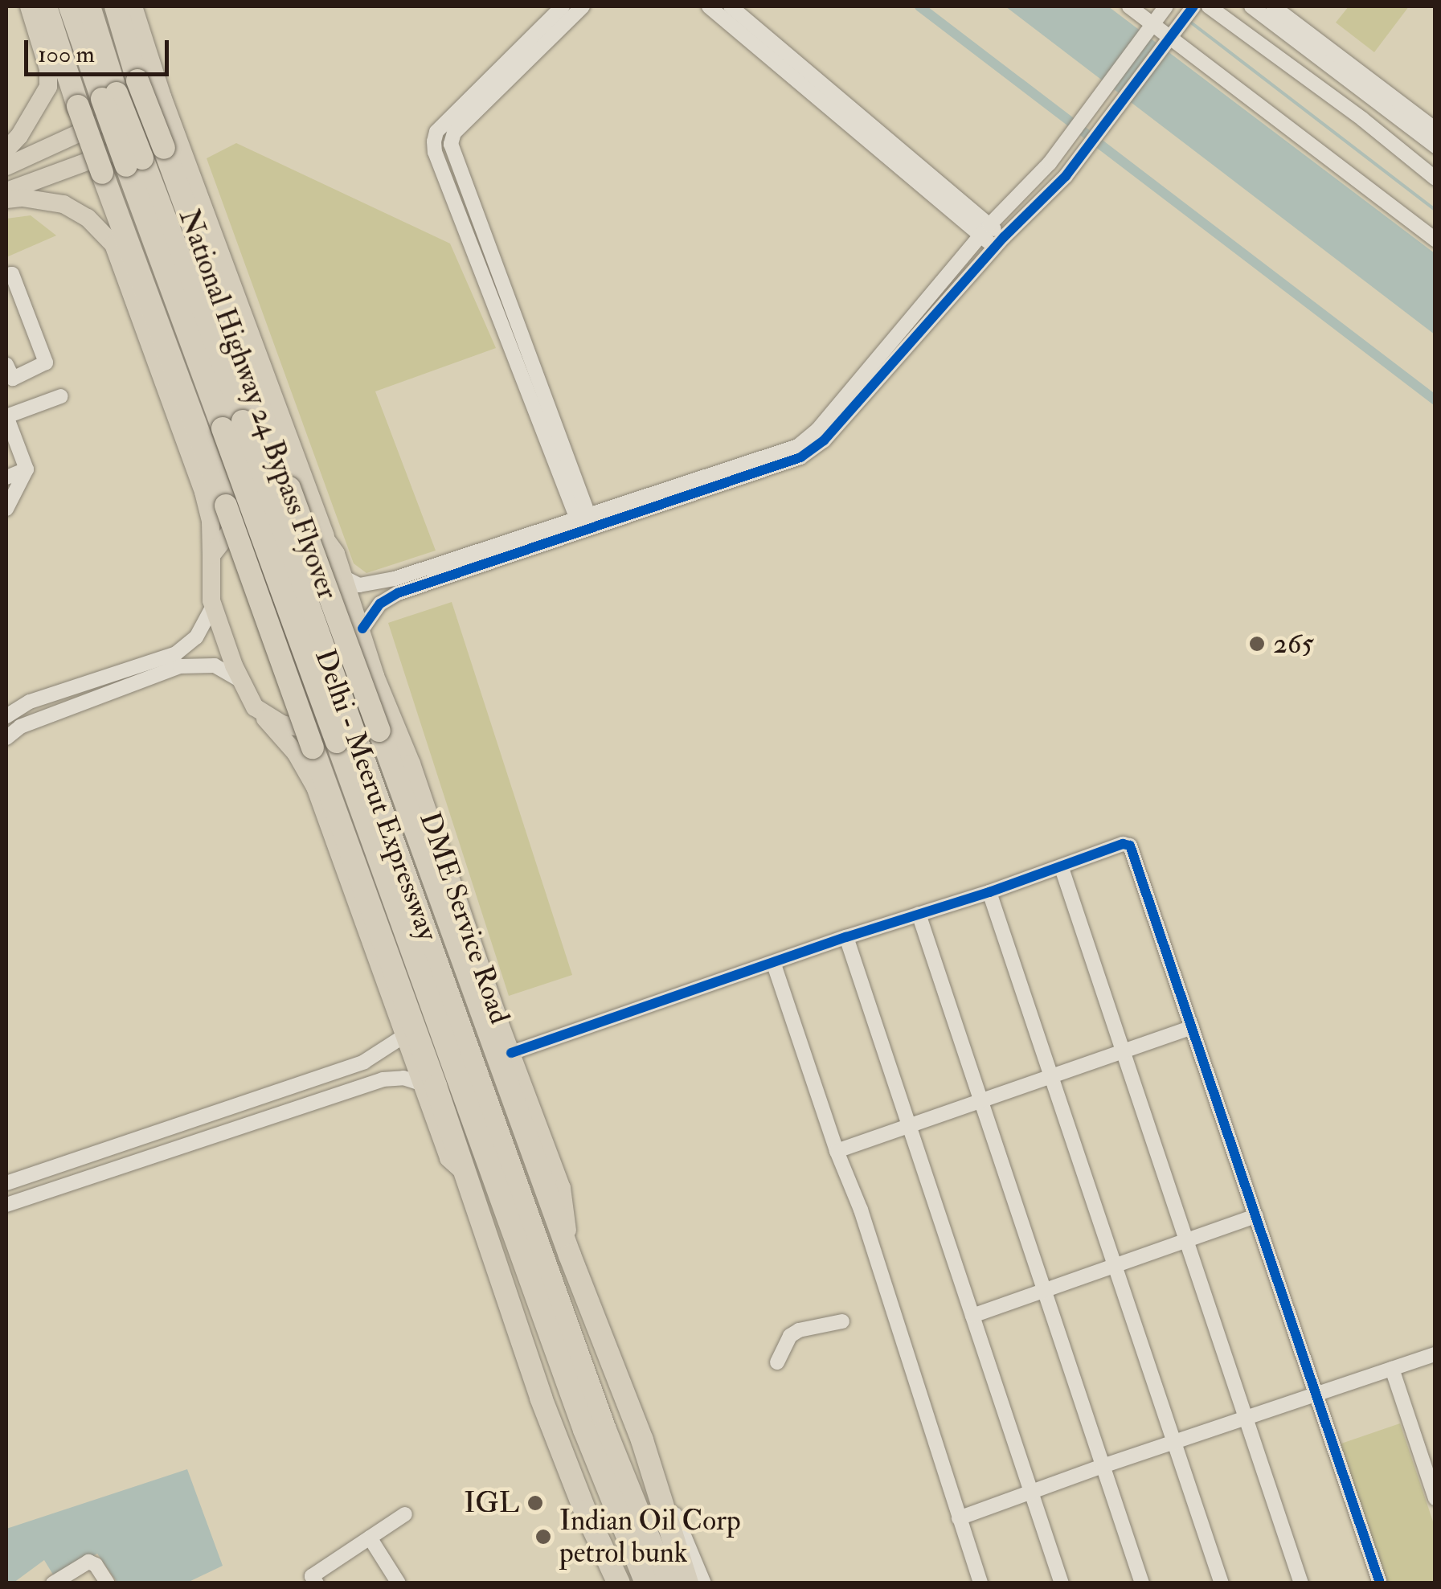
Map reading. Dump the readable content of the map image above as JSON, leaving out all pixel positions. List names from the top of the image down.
{
  "streets": {
    "highway": ["National Highway 24 Bypass Flyover", "Delhi - Meerut Expressway"],
    "main road": ["DME Service Road"]
  },
  "crossings": [
    ["National Highway 24 Bypass Flyover", "DME Service Road"]
  ],
  "places": ["265", "IGL", "Indian Oil Corp petrol bunk"],
  "scale_bar": "100 m"
}
